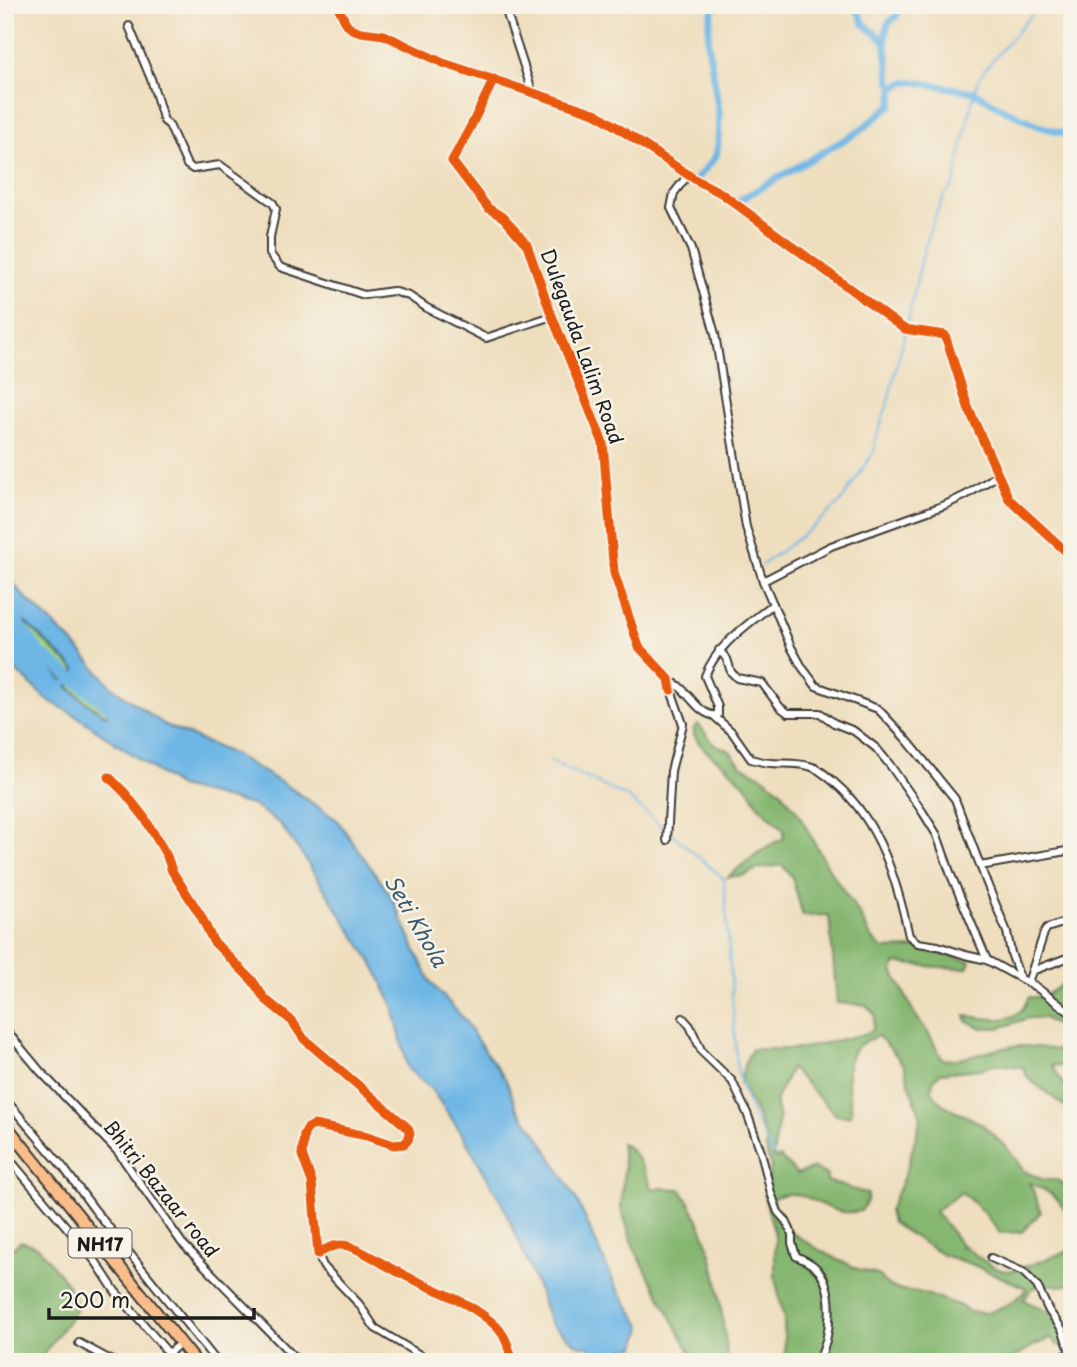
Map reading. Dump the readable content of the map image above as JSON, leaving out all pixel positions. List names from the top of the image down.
{
  "streets": {
    "highway": ["NH17"],
    "street": ["Dulegauda Lalim Road", "Bhitri Bazaar road"]
  },
  "water": ["Seti Khola"],
  "scale_bar": "200 m"
}
